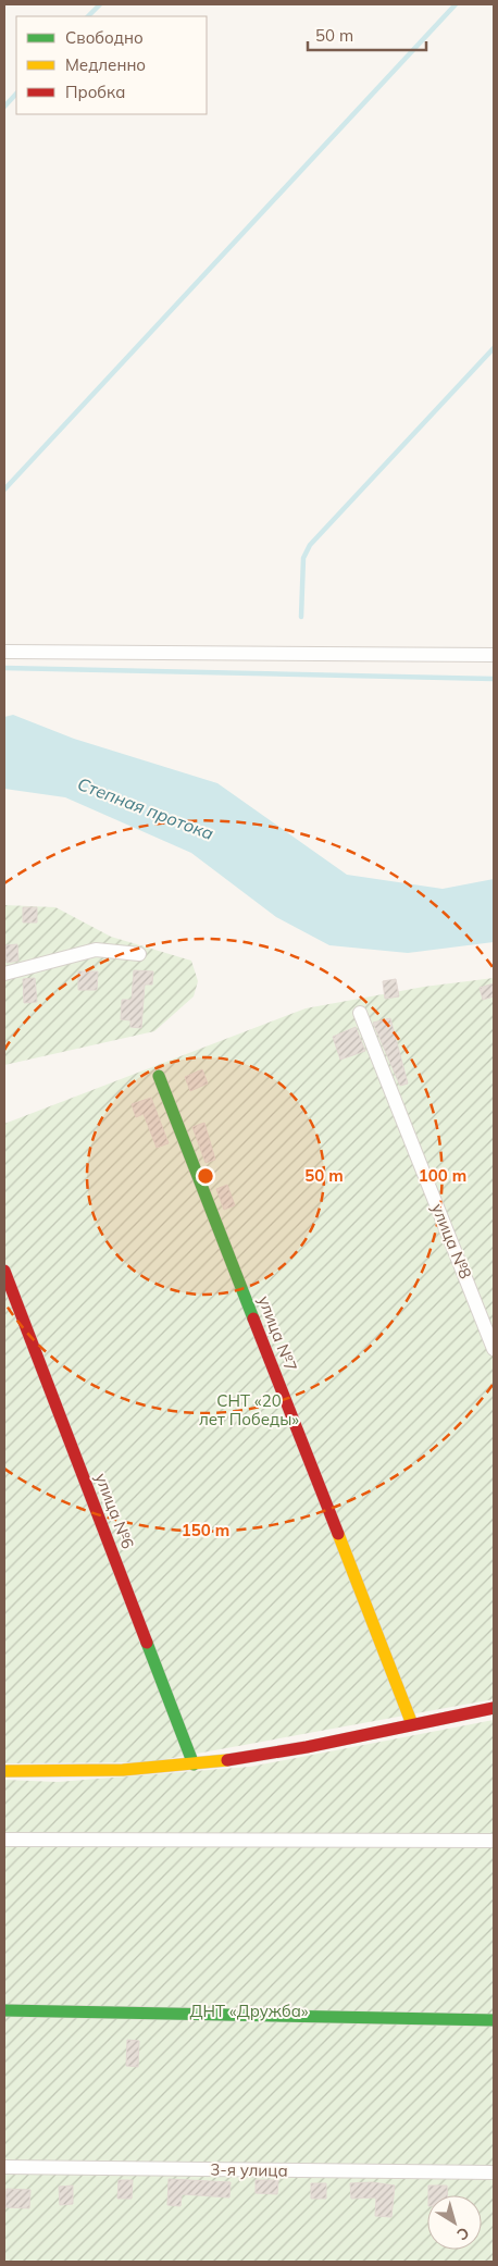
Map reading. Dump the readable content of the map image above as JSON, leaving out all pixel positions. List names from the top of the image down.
{
  "streets": {
    "street": [
      "улица №8",
      "улица №7",
      "улица №6",
      "3-я улица"
    ]
  },
  "water": ["Степная протока"],
  "parks": ["СНТ «20 лет Победы»", "ДНТ «Дружба»"],
  "legend": ["Свободно", "Медленно", "Пробка"],
  "scale_bar": "50 m",
  "north": "bottom right",
  "rings": ["50 m", "100 m", "150 m"]
}
